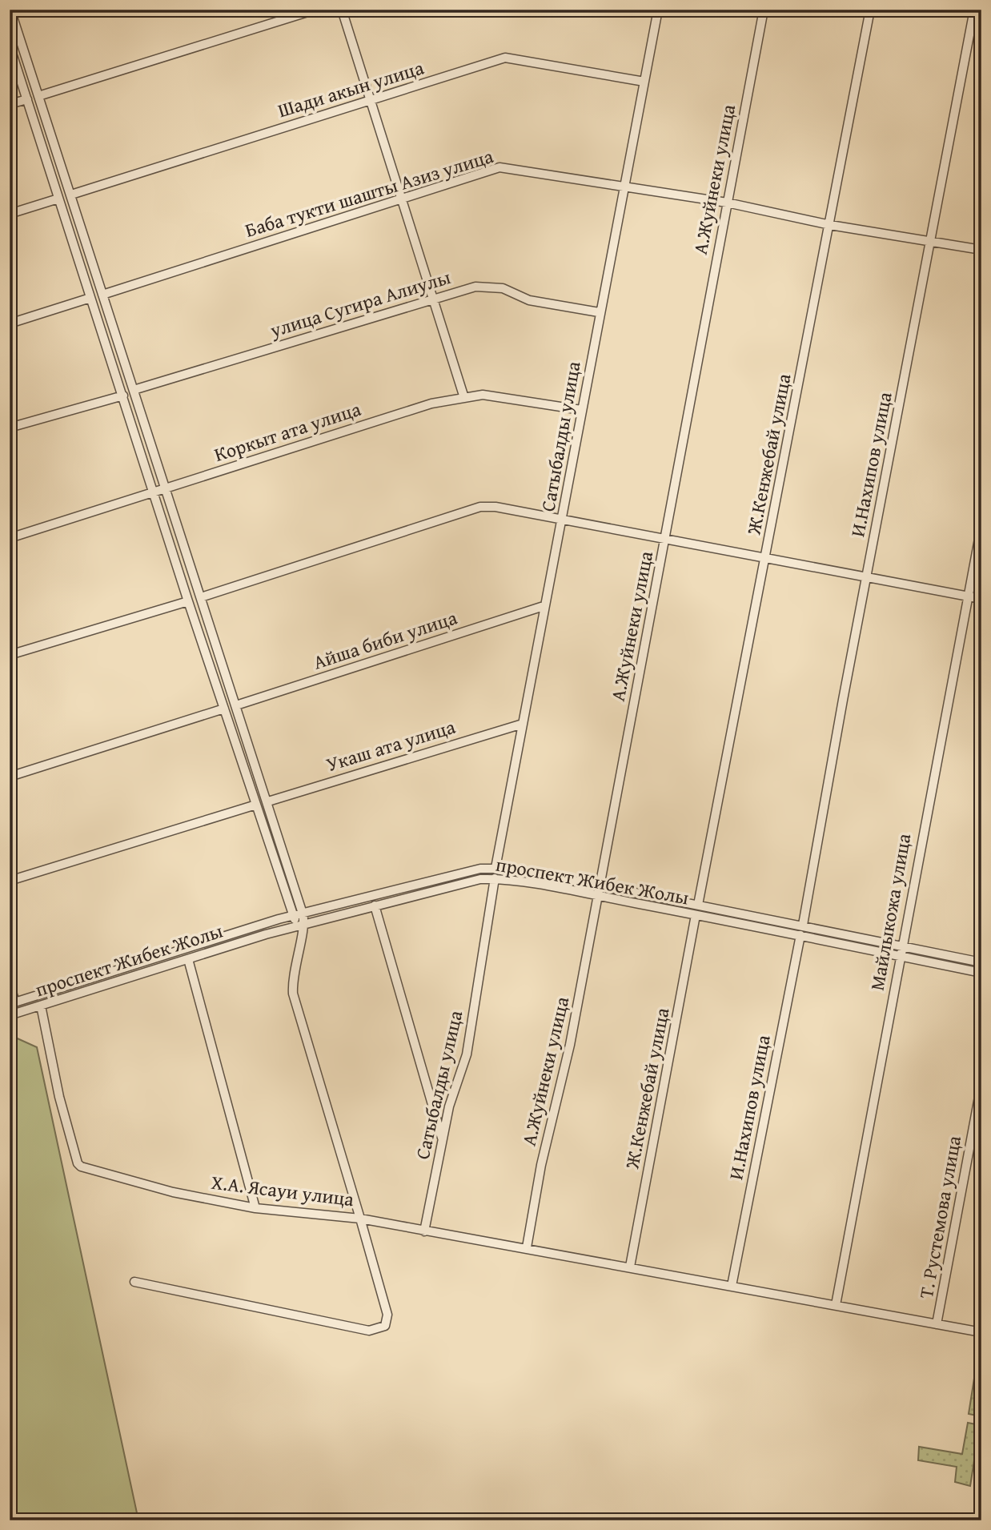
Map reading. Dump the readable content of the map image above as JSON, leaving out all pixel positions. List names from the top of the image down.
{
  "streets": {
    "street": [
      "Шади акын улица",
      "А.Жуйнеки улица",
      "Баба тукти шашты Азиз улица",
      "улица Сугира Алиулы",
      "Коркыт ата улица",
      "Сатыбалды улица",
      "Ж.Кенжебай улица",
      "И.Нахипов улица",
      "Айша биби улица",
      "Укаш ата улица",
      "проспект Жибек Жолы",
      "Майлыкожа улица",
      "Х.А. Ясауи улица",
      "Т. Рустемова улица"
    ]
  },
  "crossings": [
    ["Шади акын улица", "Сатыбалды улица"],
    ["А.Жуйнеки улица", "Баба тукти шашты Азиз улица"],
    ["А.Жуйнеки улица", "проспект Жибек Жолы"],
    ["Баба тукти шашты Азиз улица", "Сатыбалды улица"],
    ["Баба тукти шашты Азиз улица", "Ж.Кенжебай улица"],
    ["Баба тукти шашты Азиз улица", "И.Нахипов улица"],
    ["улица Сугира Алиулы", "Сатыбалды улица"],
    ["Коркыт ата улица", "Сатыбалды улица"],
    ["Сатыбалды улица", "Айша биби улица"],
    ["Сатыбалды улица", "Укаш ата улица"],
    ["Сатыбалды улица", "проспект Жибек Жолы"],
    ["Ж.Кенжебай улица", "проспект Жибек Жолы"],
    ["И.Нахипов улица", "проспект Жибек Жолы"],
    ["проспект Жибек Жолы", "Майлыкожа улица"],
    ["проспект Жибек Жолы", "Х.А. Ясауи улица"]
  ]
}
